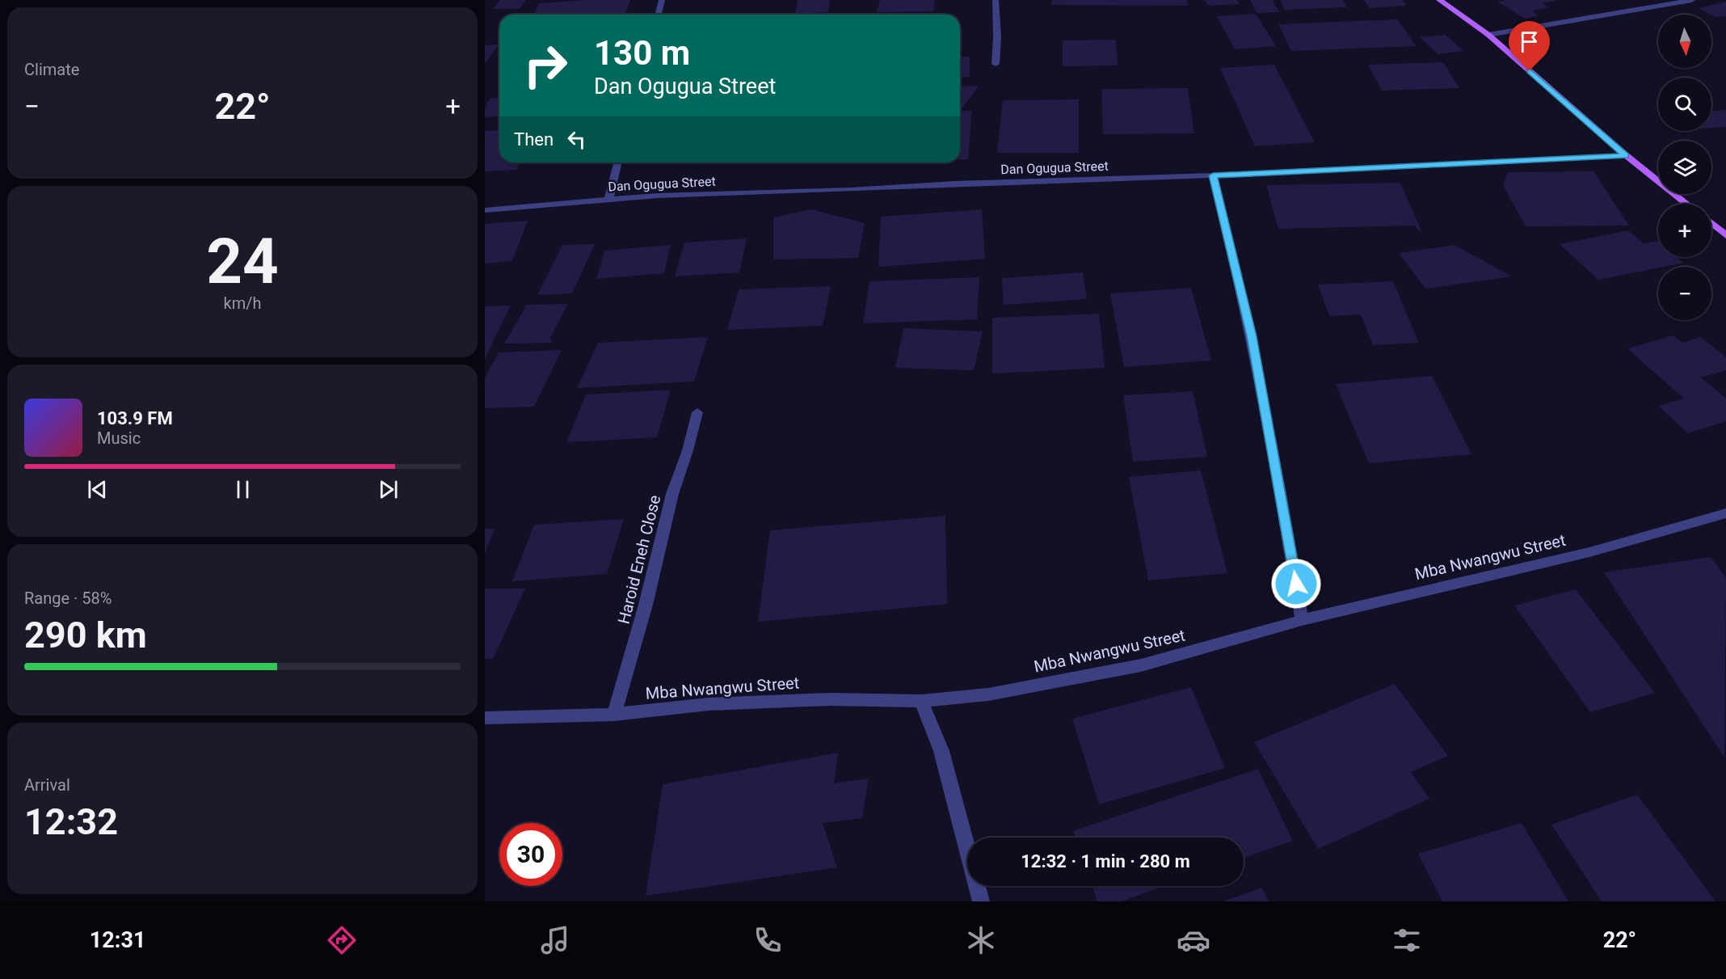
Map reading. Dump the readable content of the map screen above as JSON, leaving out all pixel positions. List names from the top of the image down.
{
  "streets": {
    "street": ["Dan Ogugua Street", "Mba Nwangwu Street", "Haroid Eneh Close"]
  },
  "crossings": [
    ["Mba Nwangwu Street", "Haroid Eneh Close"]
  ],
  "north": "bottom",
  "page": {
    "tile": [
      "Climate",
      ["24", "km/h"],
      ["Range · 58%", "290 km"],
      ["Arrival", "12:32"]
    ],
    "map_buttons": ["+", "−"],
    "turn": ["130 m", "Dan Ogugua Street"],
    "heat": ["−", "22°", "+"],
    "then": "Then",
    "song": ["103.9 FM", "Music"],
    "limit": "30",
    "trip": "12:32 · 1 min · 280 m",
    "tabs": ["12:31", "22°"]
  }
}
